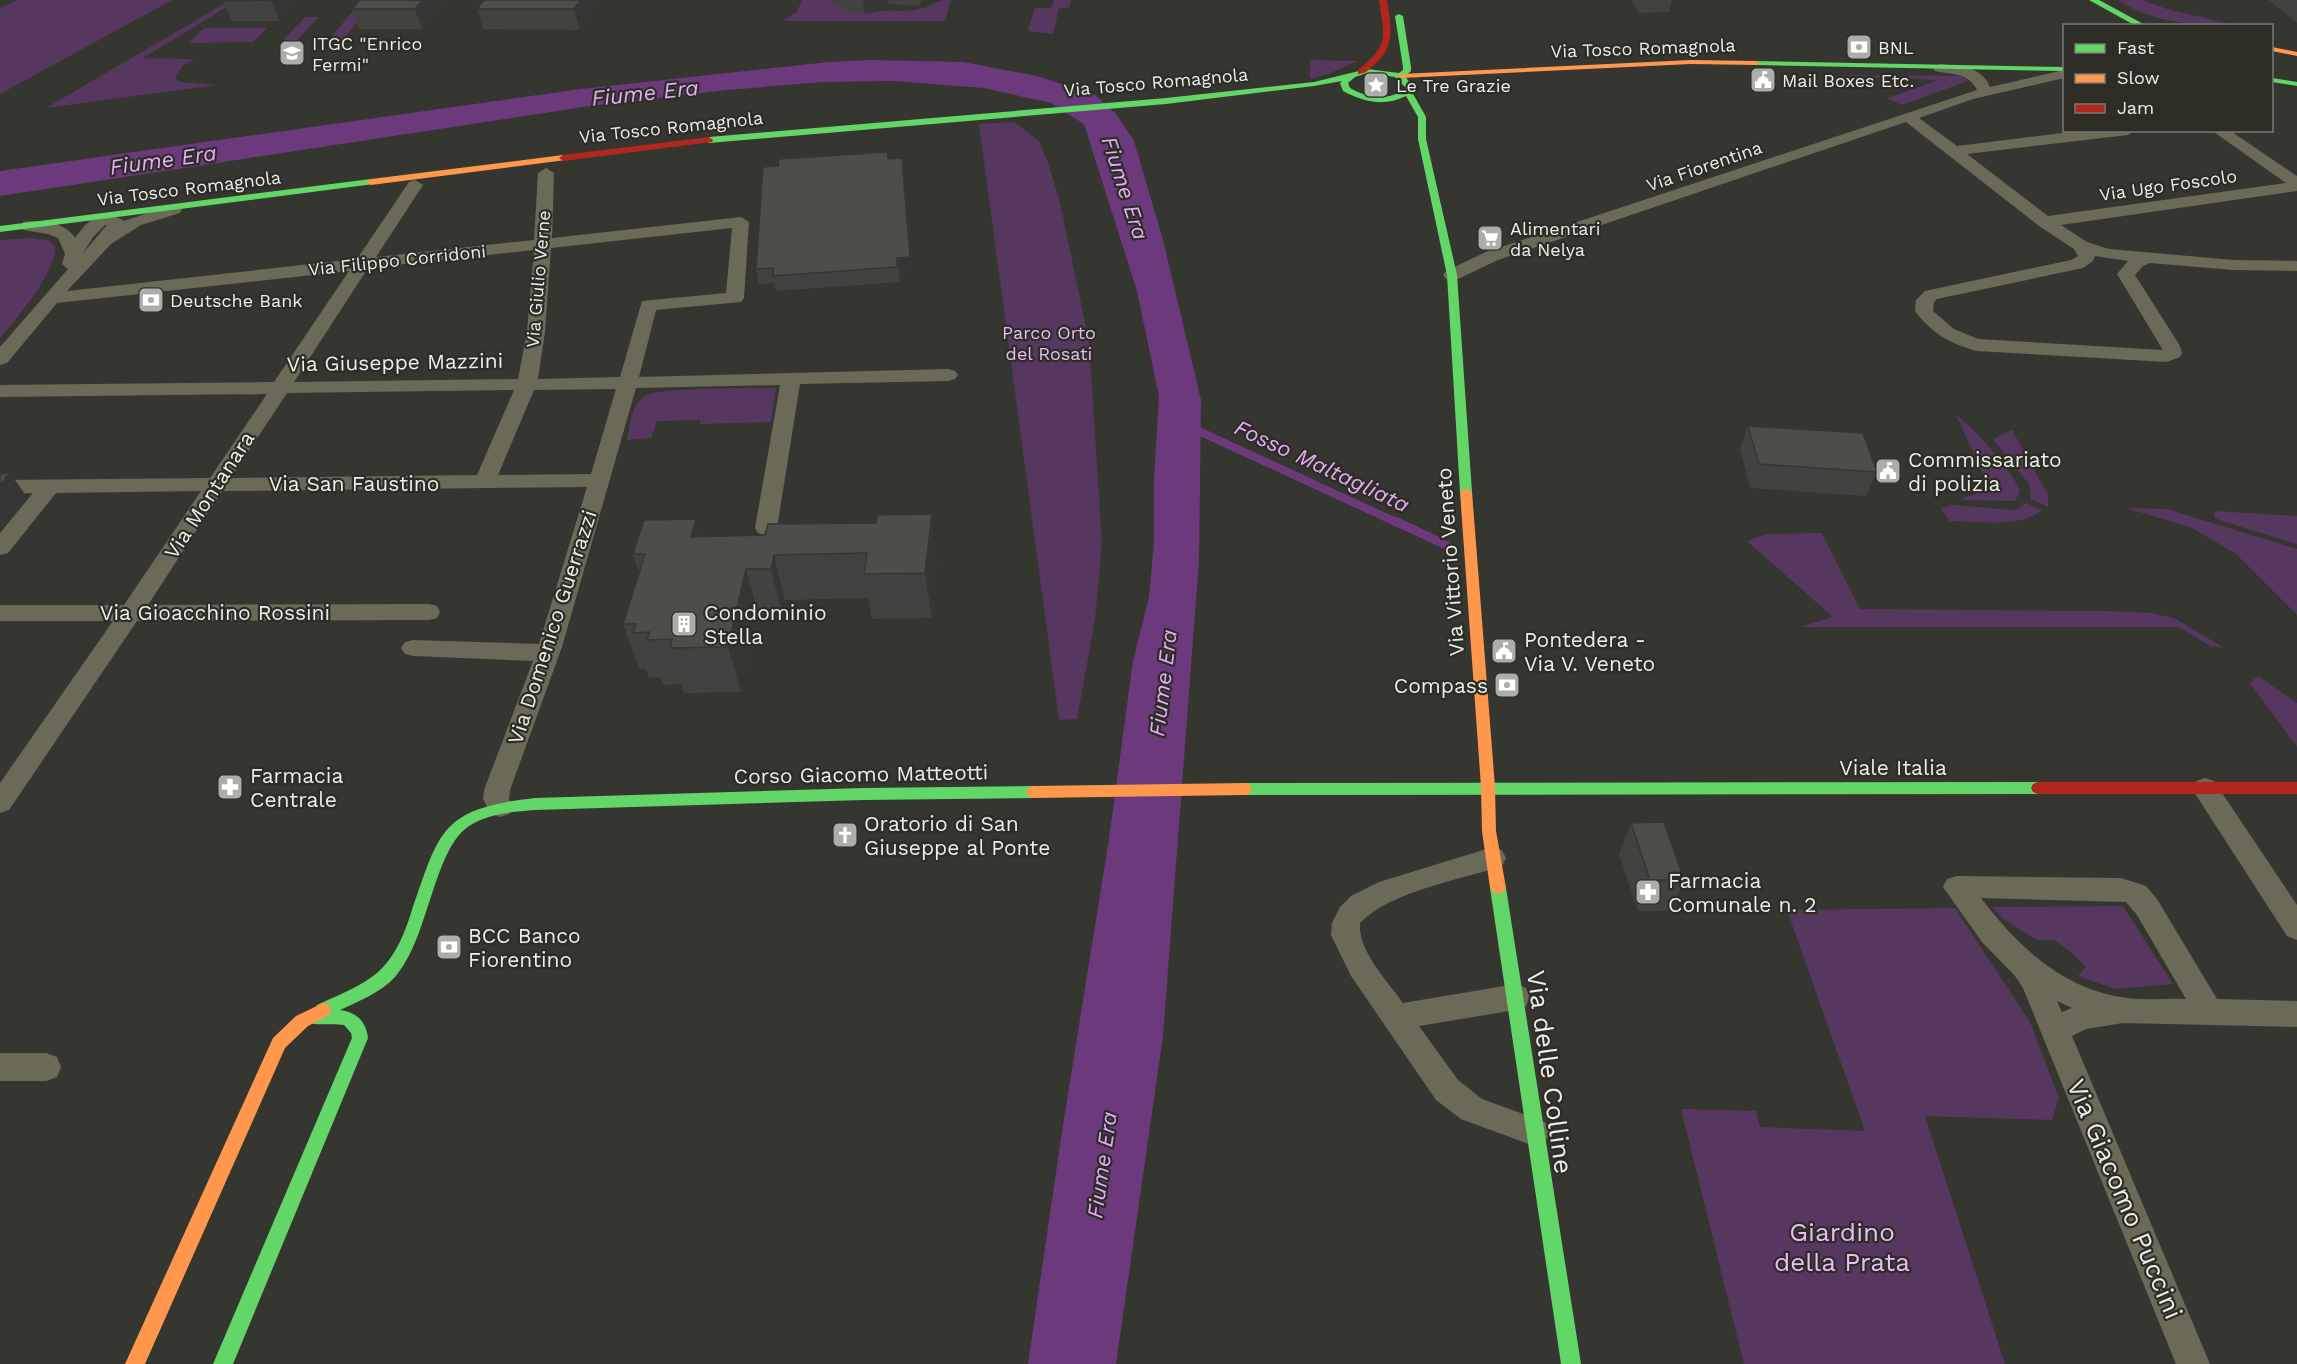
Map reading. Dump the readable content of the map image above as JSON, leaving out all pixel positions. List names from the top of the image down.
{
  "streets": {
    "main road": [
      "Via Tosco Romagnola",
      "Via Vittorio Veneto",
      "Viale Italia",
      "Corso Giacomo Matteotti",
      "Via delle Colline"
    ],
    "street": [
      "Via Fiorentina",
      "Via Ugo Foscolo",
      "Via Filippo Corridoni",
      "Via Giulio Verne",
      "Via Giuseppe Mazzini",
      "Via San Faustino",
      "Via Montanara",
      "Via Gioacchino Rossini",
      "Via Domenico Guerrazzi",
      "Via Giacomo Puccini"
    ]
  },
  "crossings": [
    ["Via Tosco Romagnola", "Via Fiorentina"],
    ["Via Tosco Romagnola", "Via Vittorio Veneto"],
    ["Via Fiorentina", "Via Vittorio Veneto"],
    ["Via Filippo Corridoni", "Via Giulio Verne"],
    ["Via Filippo Corridoni", "Via Montanara"],
    ["Via Filippo Corridoni", "Via Domenico Guerrazzi"],
    ["Via Giulio Verne", "Via Giuseppe Mazzini"],
    ["Via Giulio Verne", "Via San Faustino"],
    ["Via Giuseppe Mazzini", "Via Montanara"],
    ["Via Giuseppe Mazzini", "Via Domenico Guerrazzi"],
    ["Via San Faustino", "Via Montanara"],
    ["Via San Faustino", "Via Domenico Guerrazzi"],
    ["Via Montanara", "Via Gioacchino Rossini"],
    ["Via Vittorio Veneto", "Viale Italia"],
    ["Via Vittorio Veneto", "Corso Giacomo Matteotti"],
    ["Via Vittorio Veneto", "Via delle Colline"],
    ["Via Domenico Guerrazzi", "Corso Giacomo Matteotti"],
    ["Viale Italia", "Corso Giacomo Matteotti"],
    ["Viale Italia", "Via delle Colline"],
    ["Corso Giacomo Matteotti", "Via delle Colline"]
  ],
  "water": ["Fiume Era", "Fosso Maltagliata"],
  "parks": ["Parco Orto del Rosati", "Giardino della Prata"],
  "places": {
    "bank": [
      "BNL",
      "Deutsche Bank",
      "Compass",
      "BCC Banco Fiorentino"
    ],
    "school or university": ["ITGC \"Enrico Fermi\""],
    "public building": ["Mail Boxes Etc.", "Commissariato di polizia", "Pontedera - Via V. Veneto"],
    "place": ["Le Tre Grazie"],
    "supermarket": ["Alimentari da Nelya"],
    "building": ["Condominio Stella"],
    "pharmacy": ["Farmacia Centrale", "Farmacia Comunale n. 2"],
    "church": ["Oratorio di San Giuseppe al Ponte"]
  },
  "legend": ["Fast", "Slow", "Jam"]
}
